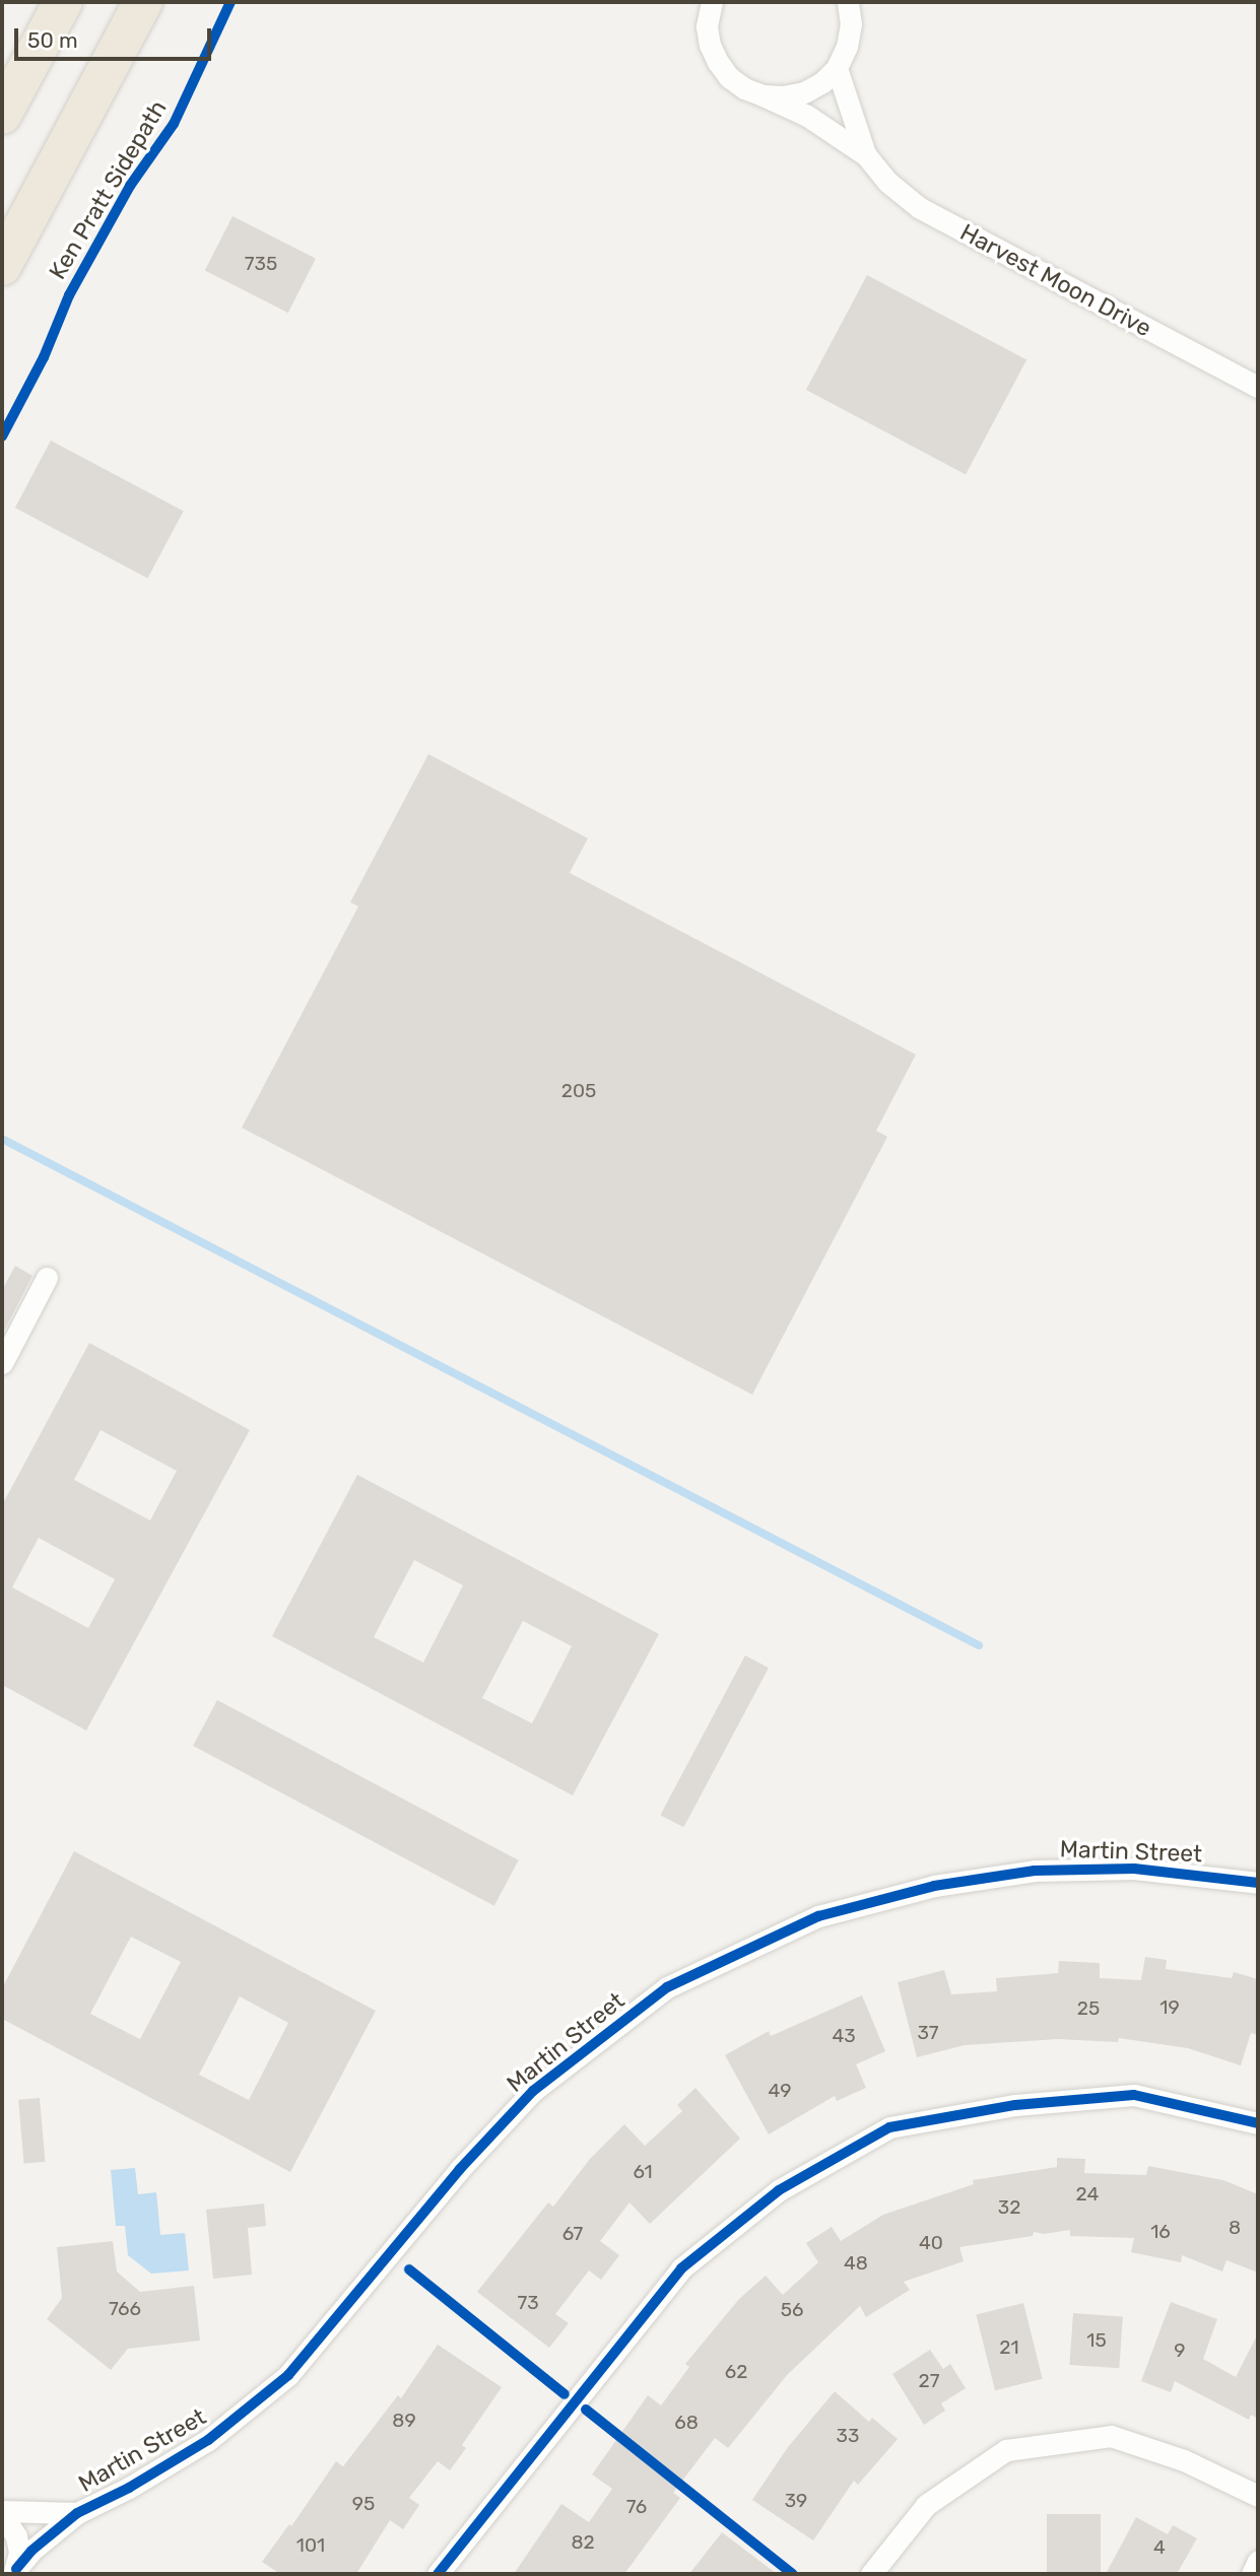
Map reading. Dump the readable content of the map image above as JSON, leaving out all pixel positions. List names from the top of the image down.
{
  "streets": {
    "street": ["Harvest Moon Drive", "Martin Street"],
    "cycle path": ["Ken Pratt Sidepath"]
  },
  "house_numbers": [
    "735",
    "205",
    "19",
    "25",
    "37",
    "43",
    "49",
    "61",
    "24",
    "32",
    "8",
    "16",
    "67",
    "40",
    "48",
    "73",
    "766",
    "56",
    "15",
    "21",
    "9",
    "62",
    "27",
    "89",
    "68",
    "33",
    "39",
    "95",
    "76",
    "82",
    "101",
    "4"
  ],
  "scale_bar": "50 m"
}
